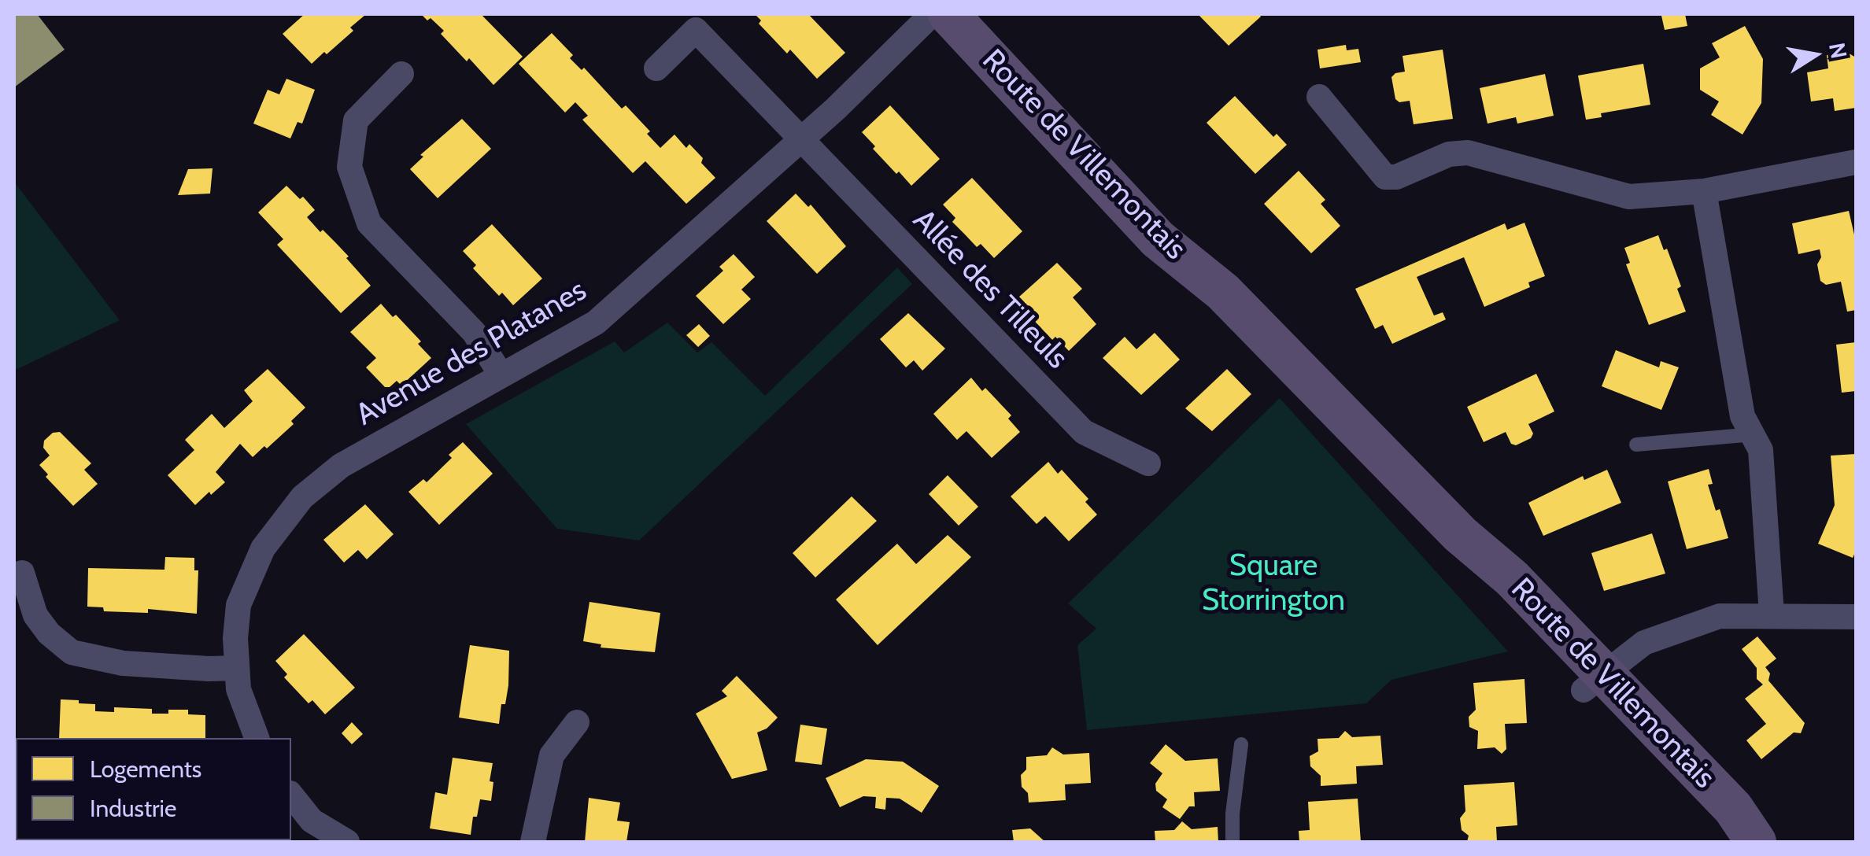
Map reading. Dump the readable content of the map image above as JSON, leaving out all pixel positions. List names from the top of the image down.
{
  "streets": {
    "main road": ["Route de Villemontais"],
    "street": ["Allée des Tilleuls", "Avenue des Platanes"]
  },
  "crossings": [
    ["Allée des Tilleuls", "Avenue des Platanes"]
  ],
  "parks": ["Square Storrington"],
  "legend": ["Logements", "Industrie"],
  "north": "right"
}
